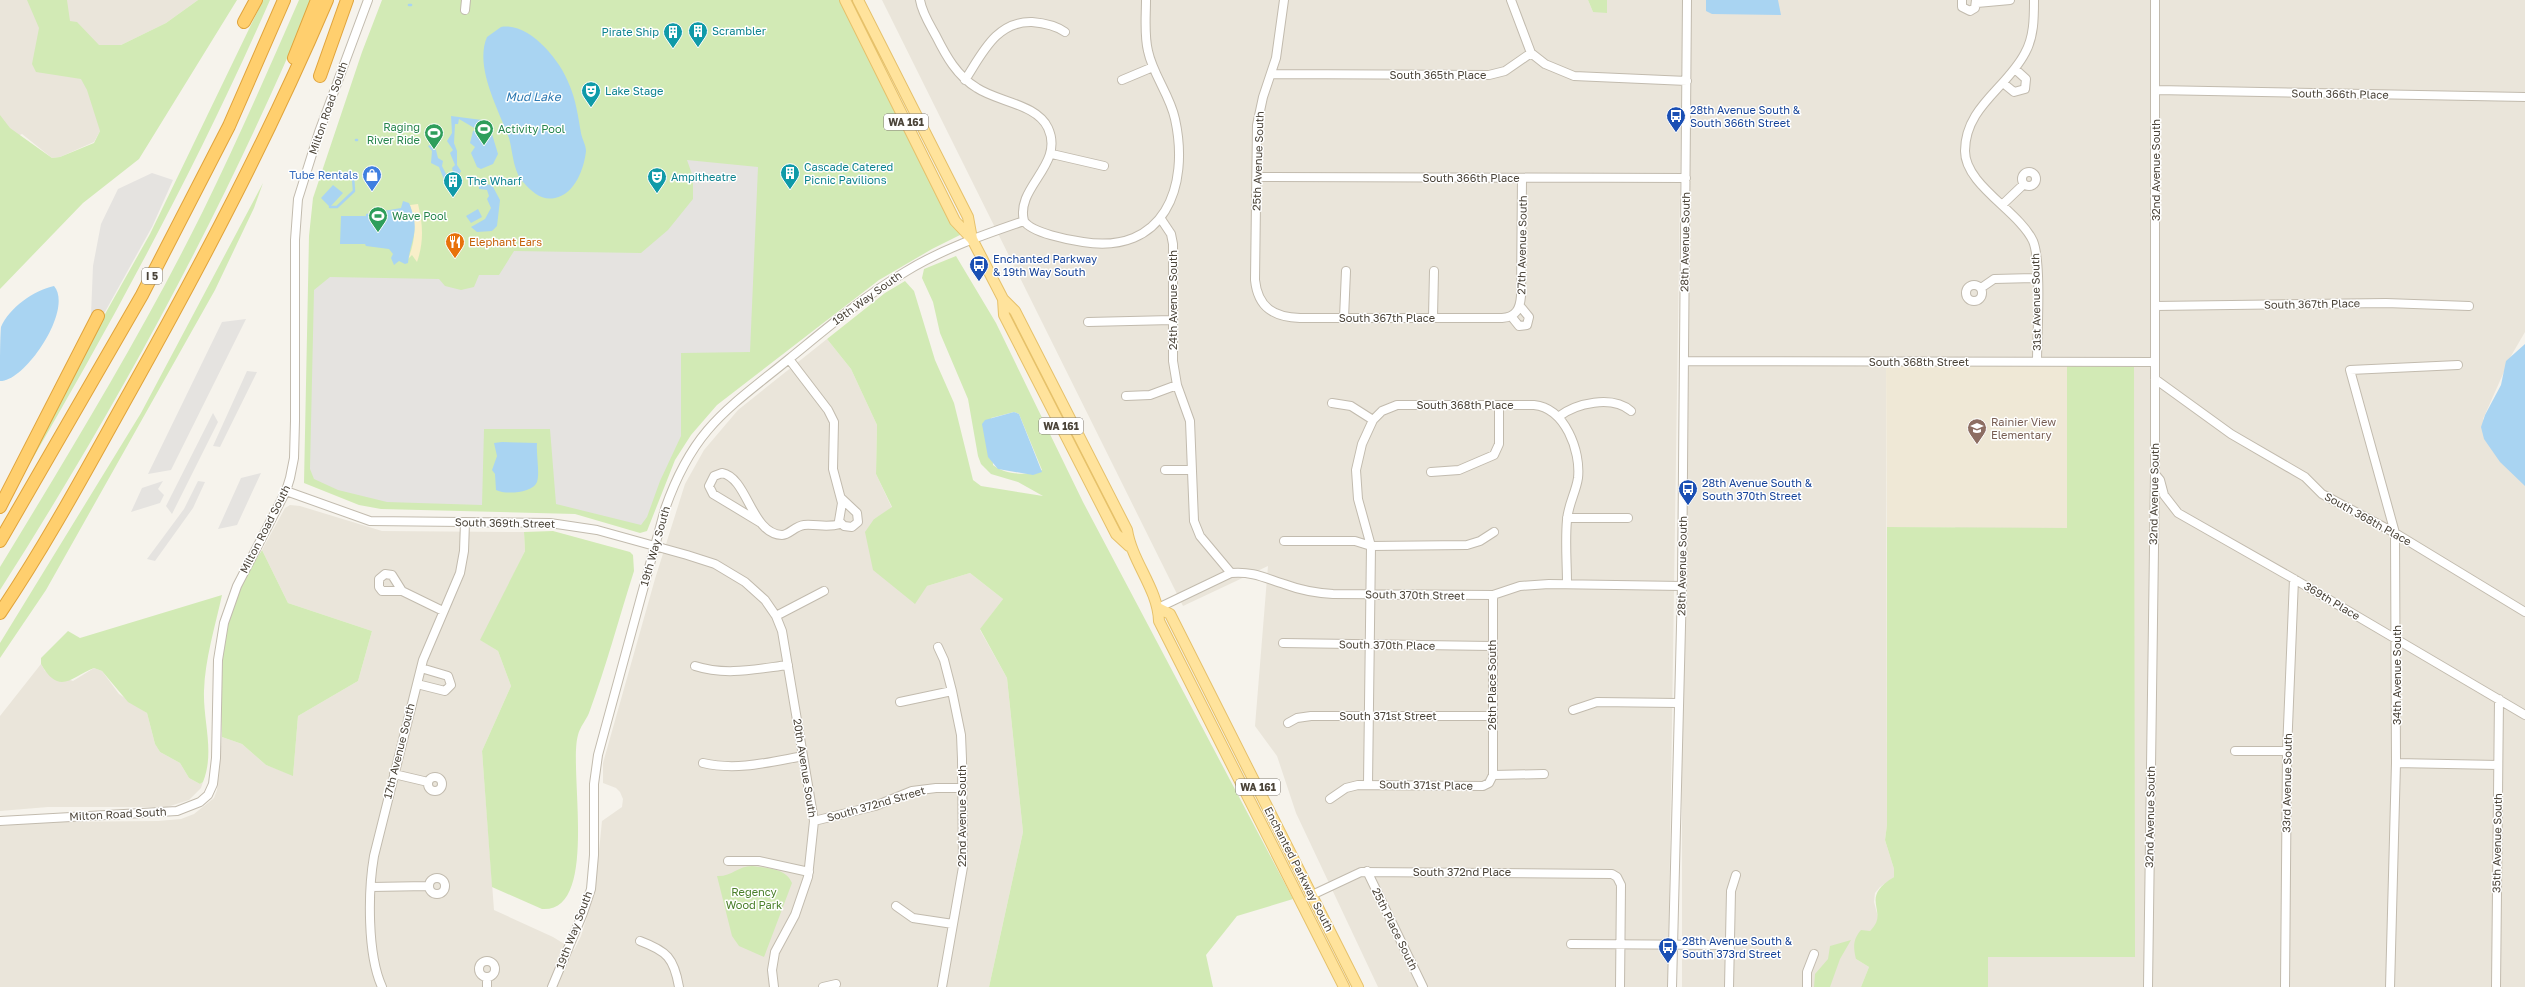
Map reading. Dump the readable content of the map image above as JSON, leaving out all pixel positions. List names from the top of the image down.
{
  "streets": {
    "highway": ["I 5"],
    "main road": ["WA 161", "Enchanted Parkway South"],
    "street": [
      "South 365th Place",
      "South 366th Place",
      "Milton Road South",
      "25th Avenue South",
      "32nd Avenue South",
      "28th Avenue South",
      "27th Avenue South",
      "19th Way South",
      "24th Avenue South",
      "31st Avenue South",
      "South 367th Place",
      "South 368th Street",
      "South 368th Place",
      "South 369th Street",
      "South 370th Street",
      "369th Place",
      "South 370th Place",
      "34th Avenue South",
      "26th Place South",
      "South 371st Street",
      "17th Avenue South",
      "20th Avenue South",
      "33rd Avenue South",
      "South 371st Place",
      "South 372nd Street",
      "22nd Avenue South",
      "35th Avenue South",
      "South 372nd Place",
      "25th Place South"
    ]
  },
  "crossings": [
    ["South 365th Place", "25th Avenue South"],
    ["South 366th Place", "25th Avenue South"],
    ["South 366th Place", "32nd Avenue South"],
    ["South 366th Place", "28th Avenue South"],
    ["South 366th Place", "27th Avenue South"],
    ["Milton Road South", "South 369th Street"],
    ["25th Avenue South", "South 367th Place"],
    ["32nd Avenue South", "South 367th Place"],
    ["32nd Avenue South", "South 368th Street"],
    ["32nd Avenue South", "South 368th Place"],
    ["32nd Avenue South", "369th Place"],
    ["28th Avenue South", "South 368th Street"],
    ["28th Avenue South", "South 370th Street"],
    ["19th Way South", "South 369th Street"],
    ["19th Way South", "Enchanted Parkway South"],
    ["24th Avenue South", "South 370th Street"],
    ["31st Avenue South", "South 368th Street"],
    ["South 368th Place", "34th Avenue South"],
    ["South 369th Street", "17th Avenue South"],
    ["South 369th Street", "20th Avenue South"],
    ["South 370th Street", "26th Place South"],
    ["South 370th Street", "Enchanted Parkway South"],
    ["369th Place", "34th Avenue South"],
    ["369th Place", "33rd Avenue South"],
    ["369th Place", "35th Avenue South"],
    ["South 370th Place", "26th Place South"],
    ["26th Place South", "South 371st Street"],
    ["26th Place South", "South 371st Place"],
    ["20th Avenue South", "South 372nd Street"],
    ["South 372nd Street", "22nd Avenue South"],
    ["Enchanted Parkway South", "South 372nd Place"],
    ["South 372nd Place", "25th Place South"]
  ],
  "water": ["Mud Lake"],
  "parks": ["Regency Wood Park"],
  "places": {
    "building": [
      "Scrambler",
      "Pirate Ship",
      "Cascade Catered Picnic Pavilions",
      "The Wharf"
    ],
    "theatre": ["Lake Stage", "Ampitheatre"],
    "bus stop": [
      "28th Avenue South & South 366th Street",
      "Enchanted Parkway & 19th Way South",
      "28th Avenue South & South 370th Street",
      "28th Avenue South & South 373rd Street"
    ],
    "sports": ["Activity Pool", "Raging River Ride", "Wave Pool"],
    "shop": ["Tube Rentals"],
    "restaurant": ["Elephant Ears"],
    "school or university": ["Rainier View Elementary"]
  }
}
